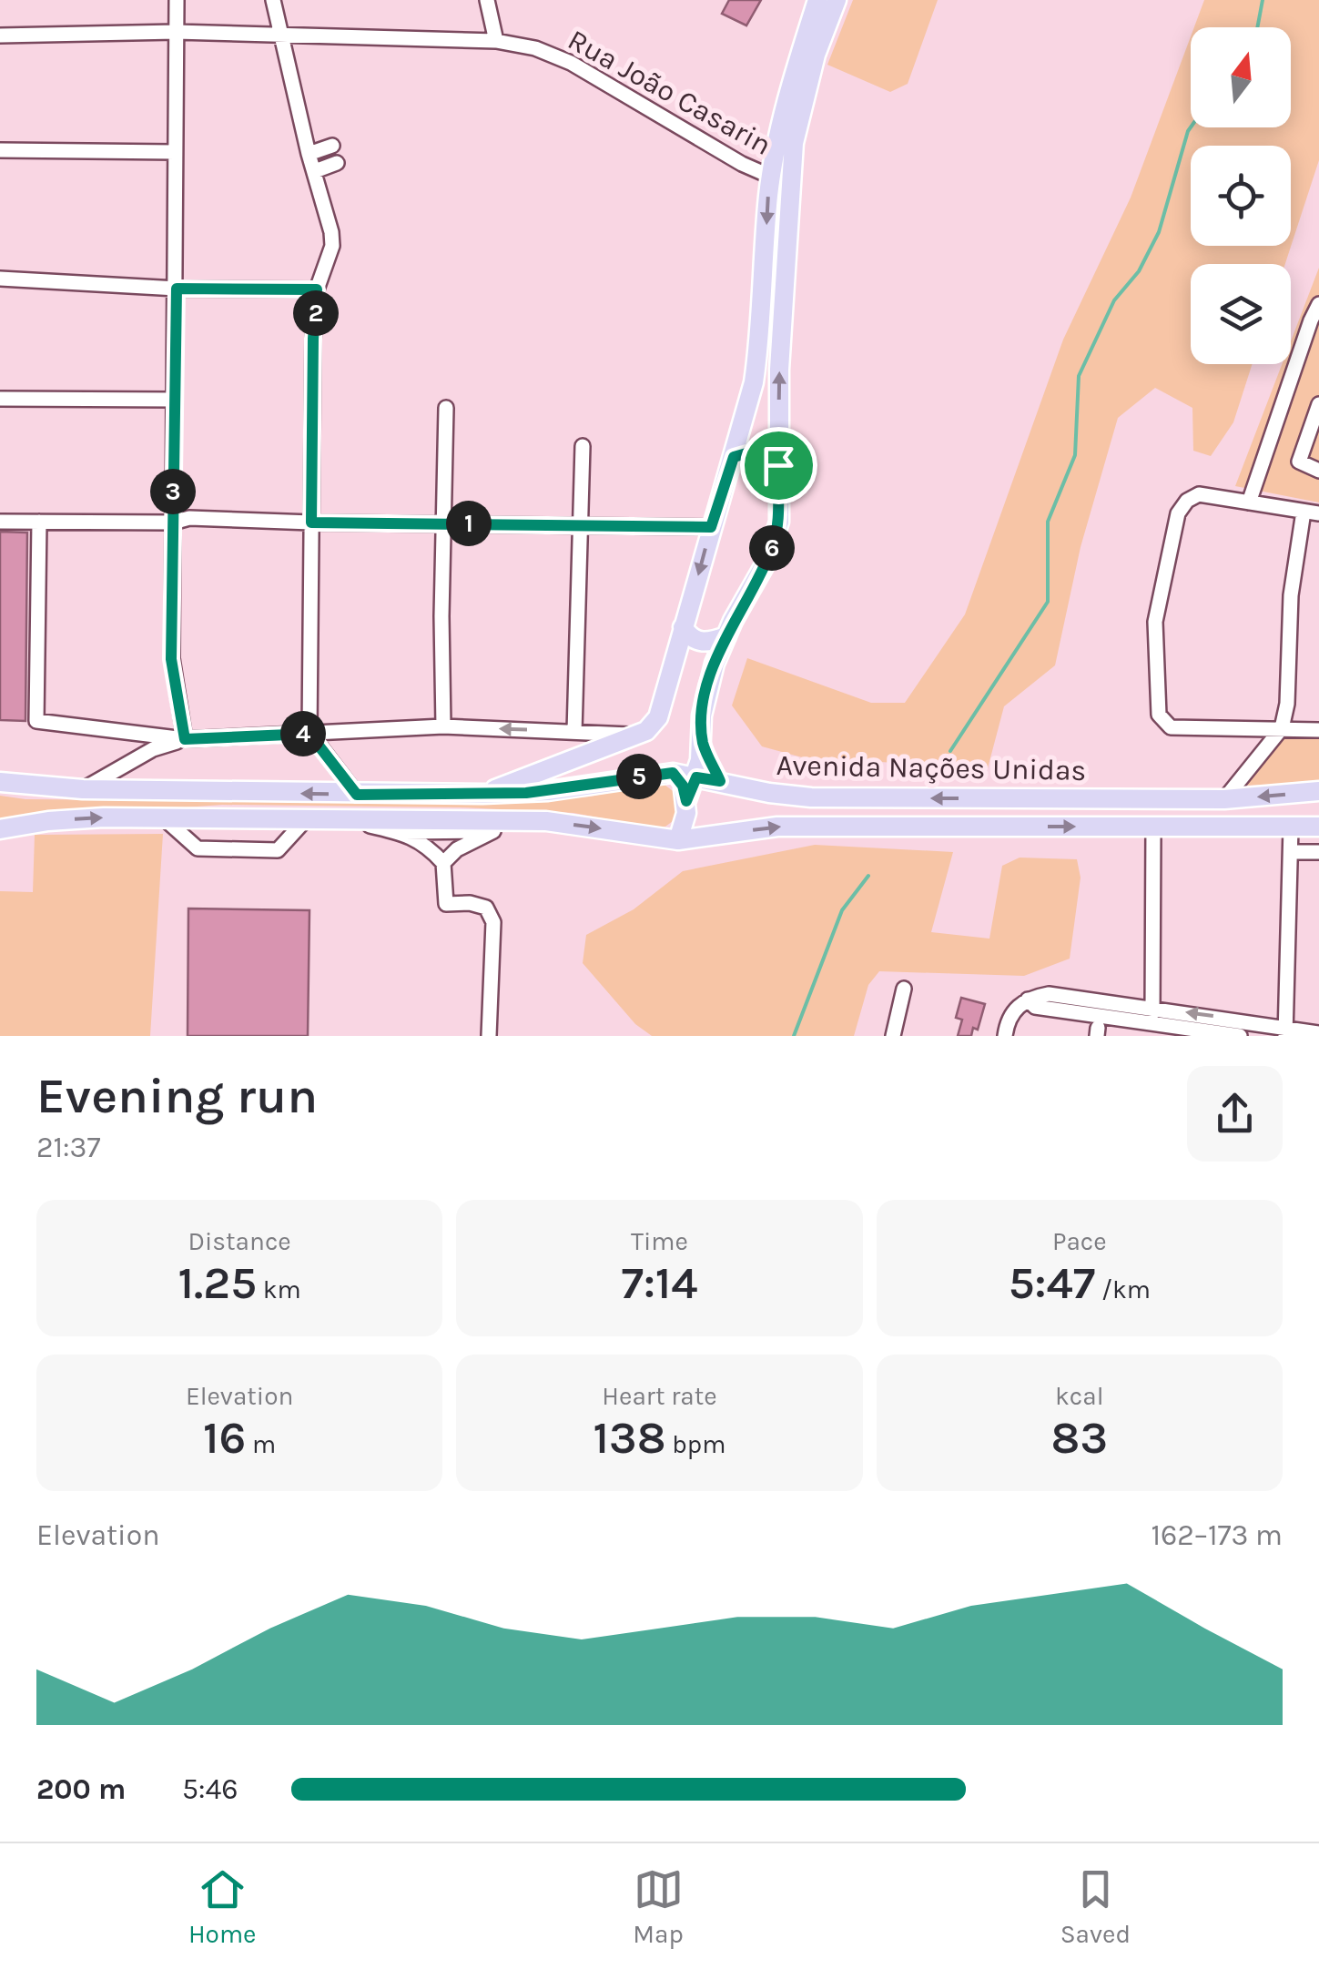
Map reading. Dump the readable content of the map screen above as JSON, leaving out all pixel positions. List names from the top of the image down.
{
  "streets": {
    "main road": ["Avenida Nações Unidas"],
    "street": ["Rua João Casarin"]
  },
  "north": "top",
  "page": {
    "pins": [
      "2",
      "3",
      "1",
      "6",
      "4",
      "5"
    ],
    "heading": ["Evening run", "21:37"],
    "stats": [
      ["Distance", "1.25 km"],
      ["Time", "7:14"],
      ["Pace", "5:47 /km"],
      ["Elevation", "16 m"],
      ["Heart rate", "138 bpm"],
      ["kcal", "83"]
    ],
    "chart": ["Elevation", "162–173 m"],
    "list": [
      {
        "name": "200 m",
        "note": "5:46"
      }
    ],
    "tabs": ["Home", "Map", "Saved"]
  }
}
